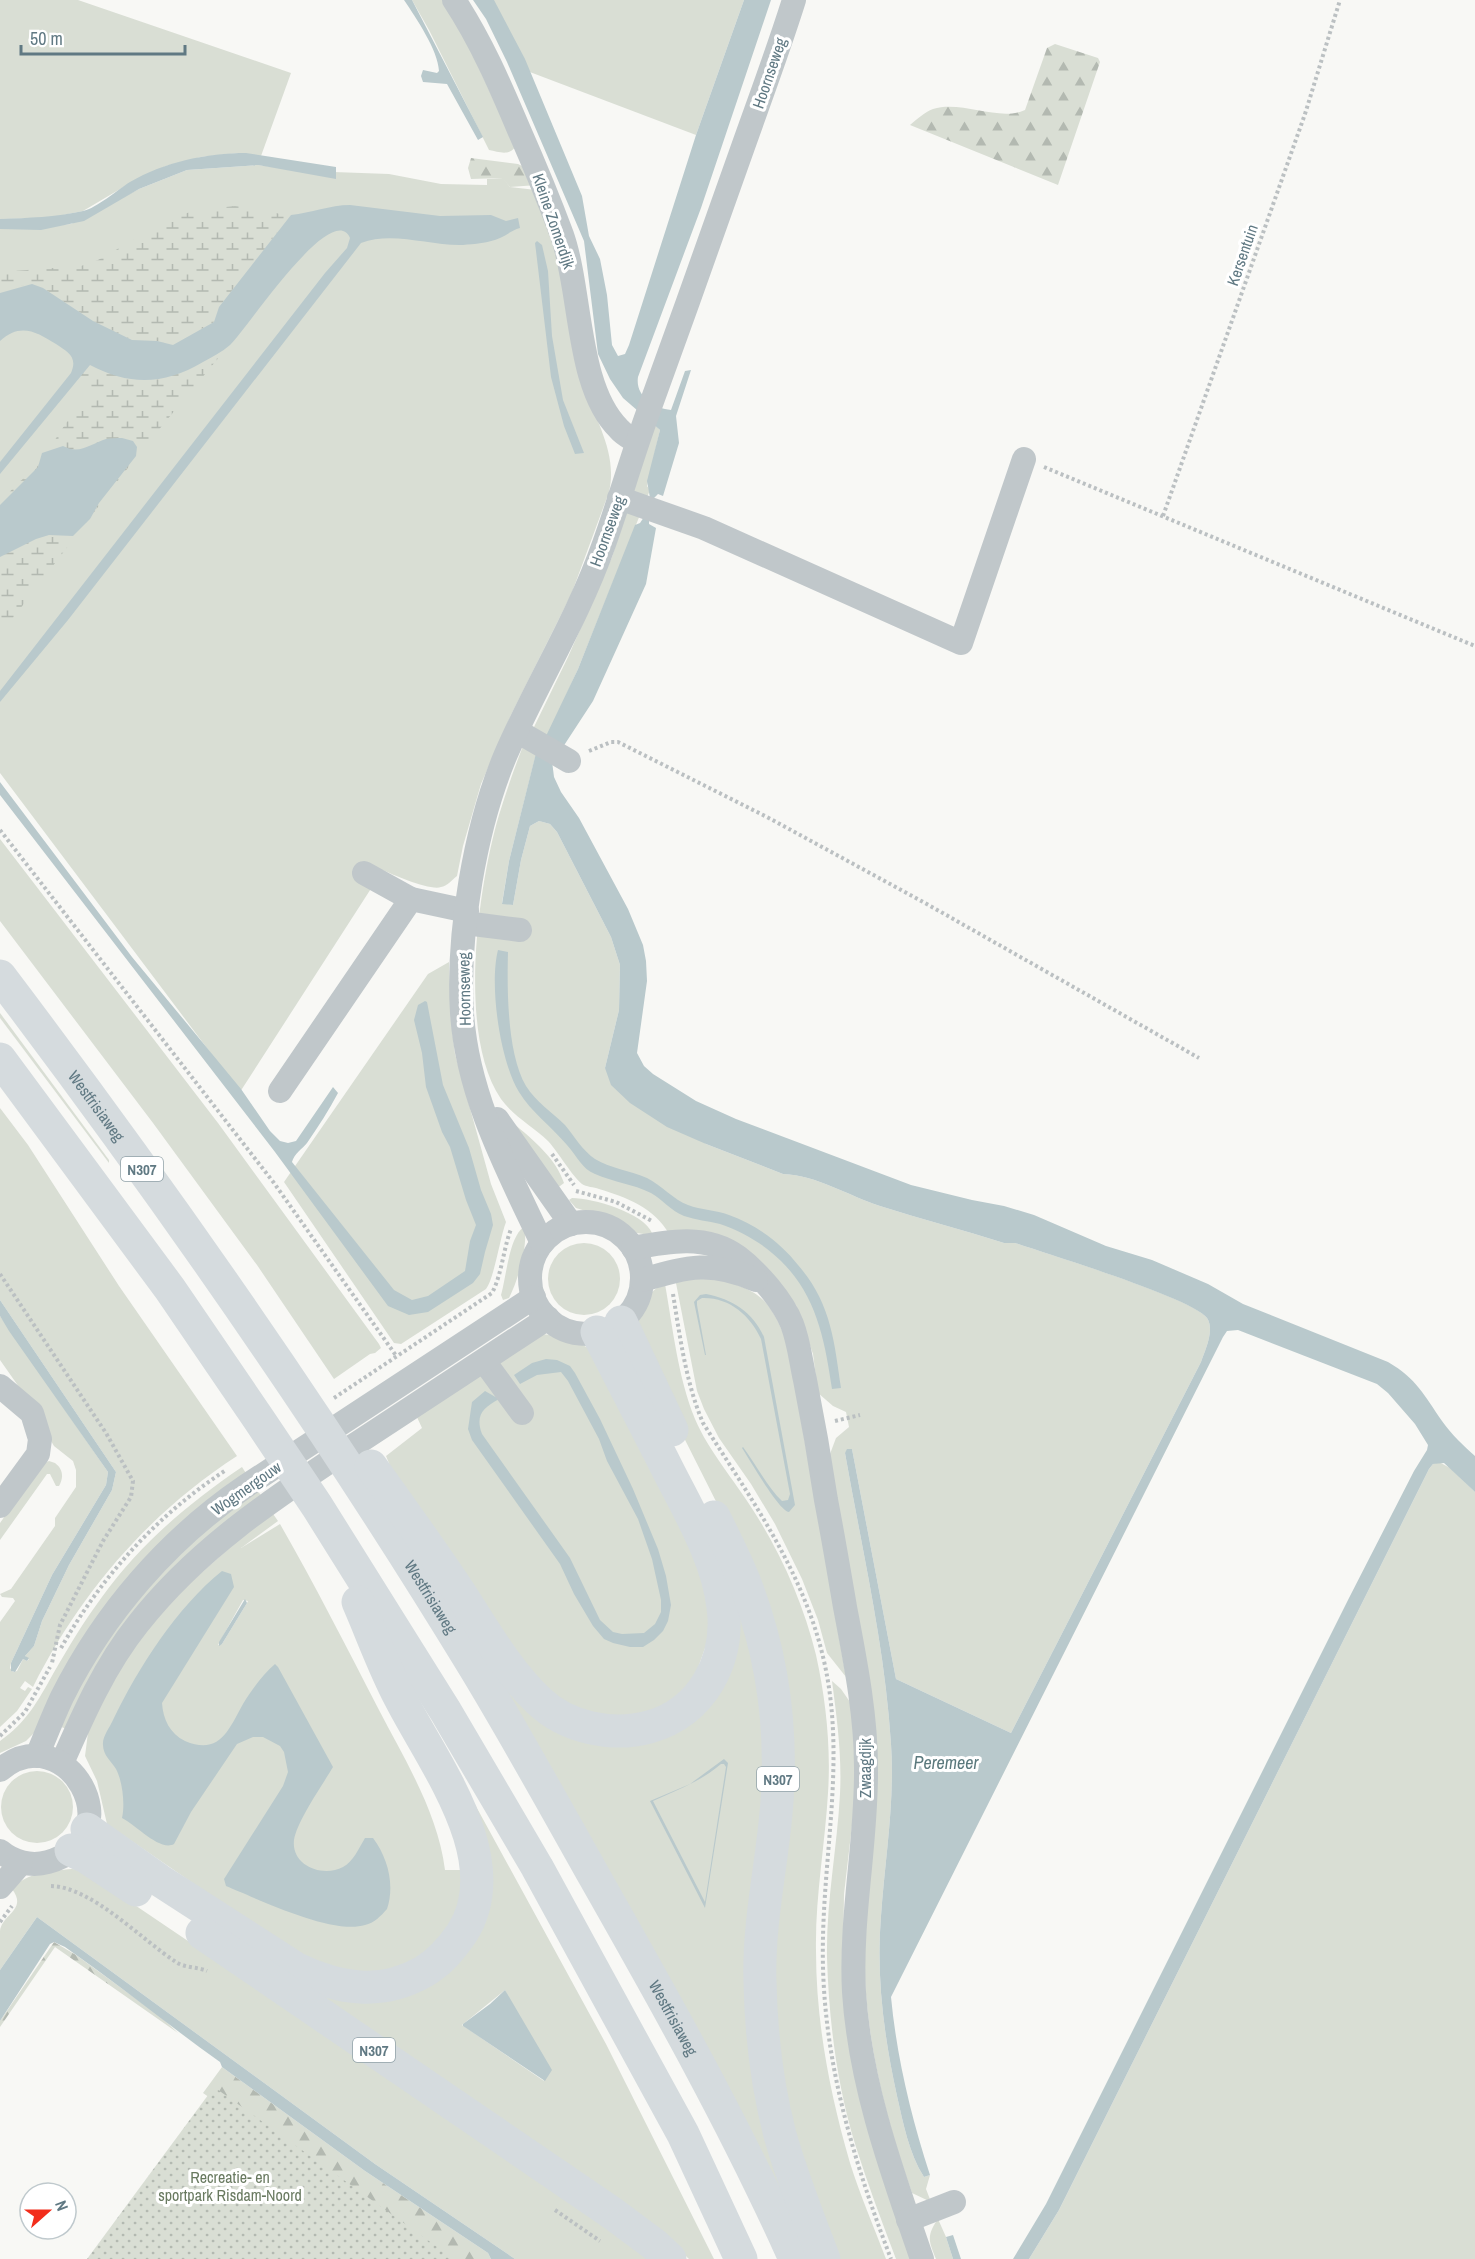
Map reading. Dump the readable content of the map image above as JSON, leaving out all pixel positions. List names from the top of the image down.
{
  "streets": {
    "highway": ["Westfrisiaweg", "N307"],
    "street": [
      "Hoornseweg",
      "Kleine Zomerdijk",
      "Wogmergouw",
      "Zwaagdijk"
    ],
    "path": ["Kersentuin"]
  },
  "crossings": [
    ["Hoornseweg", "Kleine Zomerdijk"],
    ["Hoornseweg", "N307"],
    ["Hoornseweg", "Wogmergouw"],
    ["Hoornseweg", "Zwaagdijk"],
    ["Westfrisiaweg", "N307"],
    ["N307", "Wogmergouw"],
    ["N307", "Zwaagdijk"],
    ["Wogmergouw", "Zwaagdijk"]
  ],
  "water": ["Peremeer"],
  "parks": ["Recreatie- en sportpark Risdam-Noord"],
  "scale_bar": "50 m",
  "north": "right"
}
